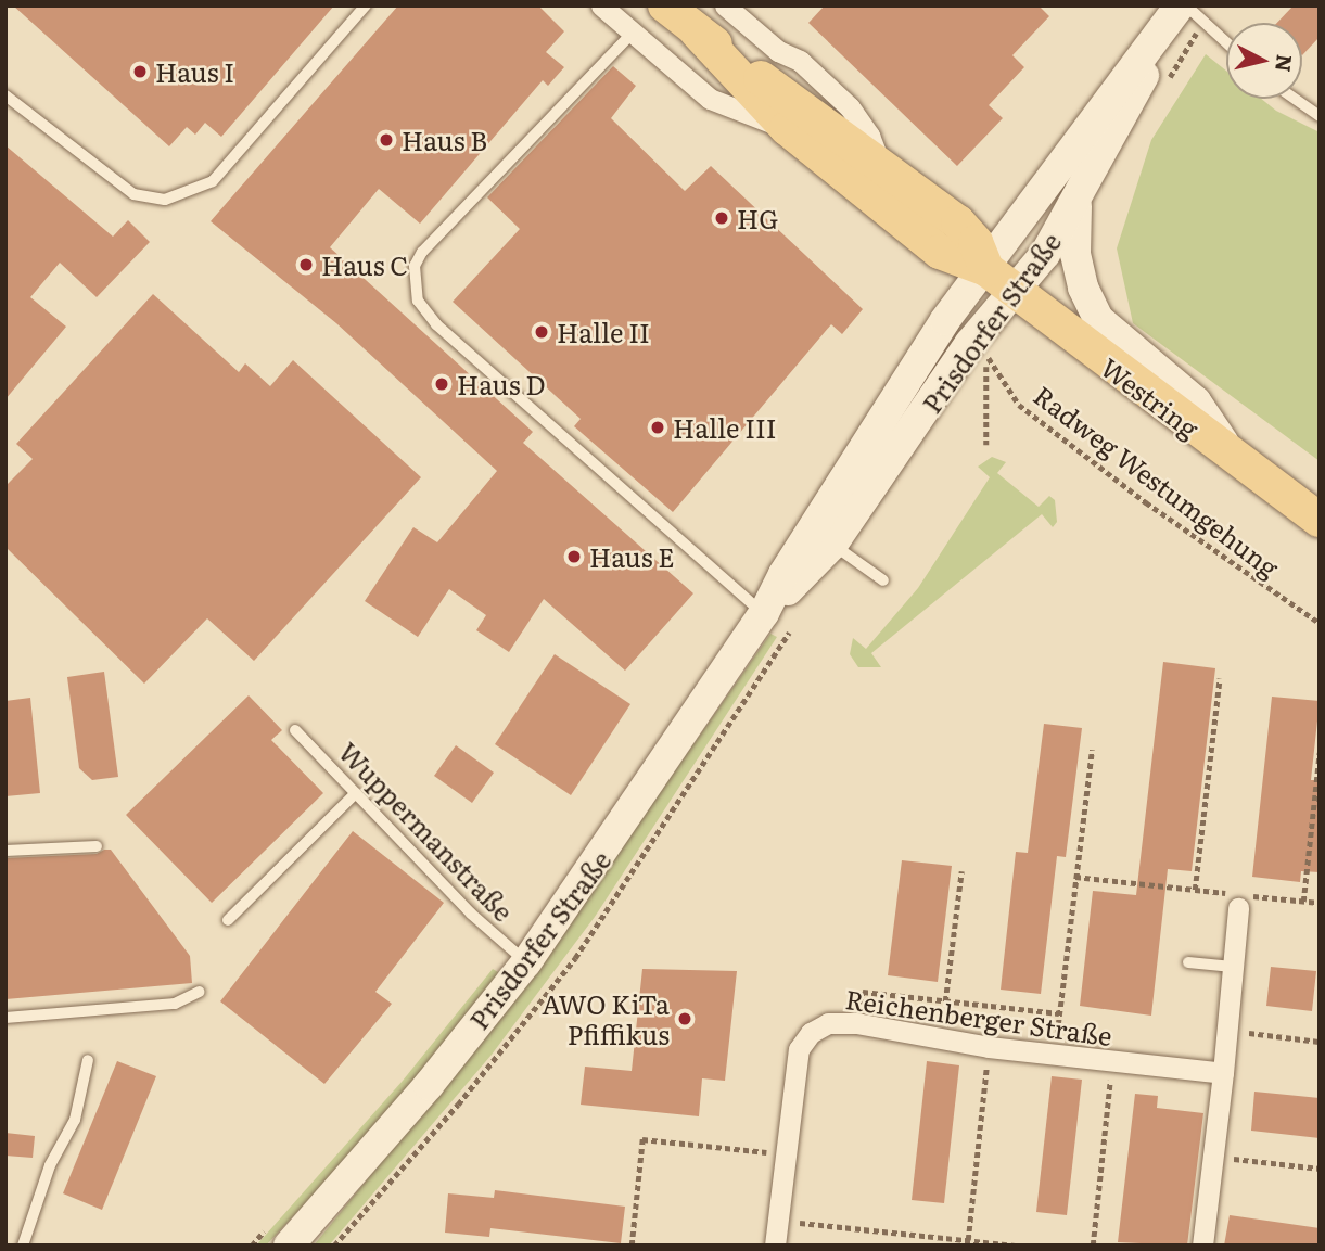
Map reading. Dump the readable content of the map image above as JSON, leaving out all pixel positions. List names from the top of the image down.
{
  "streets": {
    "main road": ["Prisdorfer Straße", "Westring"],
    "street": ["Reichenberger Straße"],
    "lane": ["Wuppermanstraße"],
    "path": ["Radweg Westumgehung"]
  },
  "crossings": [
    ["Prisdorfer Straße", "Westring"],
    ["Prisdorfer Straße", "Wuppermanstraße"]
  ],
  "places": [
    "Haus I",
    "Haus B",
    "HG",
    "Haus C",
    "Halle II",
    "Haus D",
    "Halle III",
    "Haus E",
    "AWO KiTa Pfiffikus"
  ],
  "north": "right"
}
